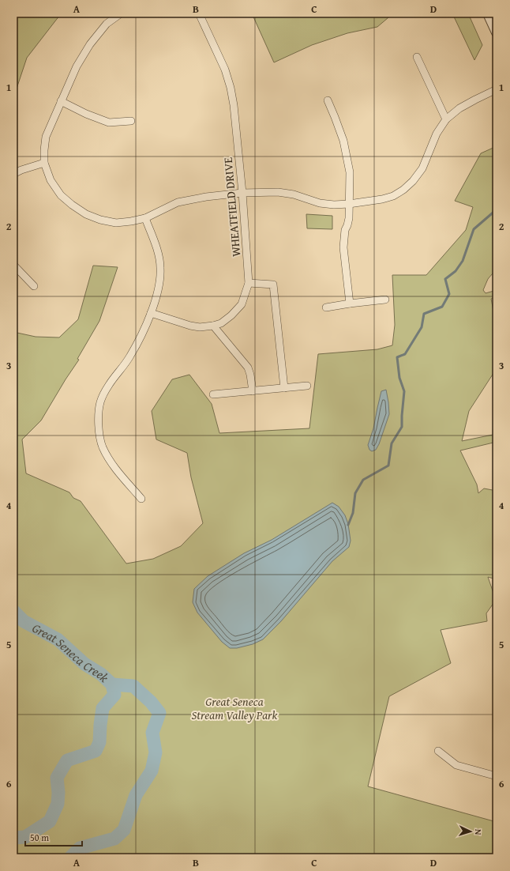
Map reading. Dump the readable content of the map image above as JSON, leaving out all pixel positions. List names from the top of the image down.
{
  "streets": {
    "street": ["WHEATFIELD DRIVE"]
  },
  "water": ["Great Seneca Creek"],
  "parks": ["Great Seneca Stream Valley Park"],
  "scale_bar": "50 m",
  "north": "right",
  "grid": {
    "columns": [
      "A",
      "B",
      "C",
      "D"
    ],
    "rows": [
      "1",
      "2",
      "3",
      "4",
      "5",
      "6"
    ]
  }
}
